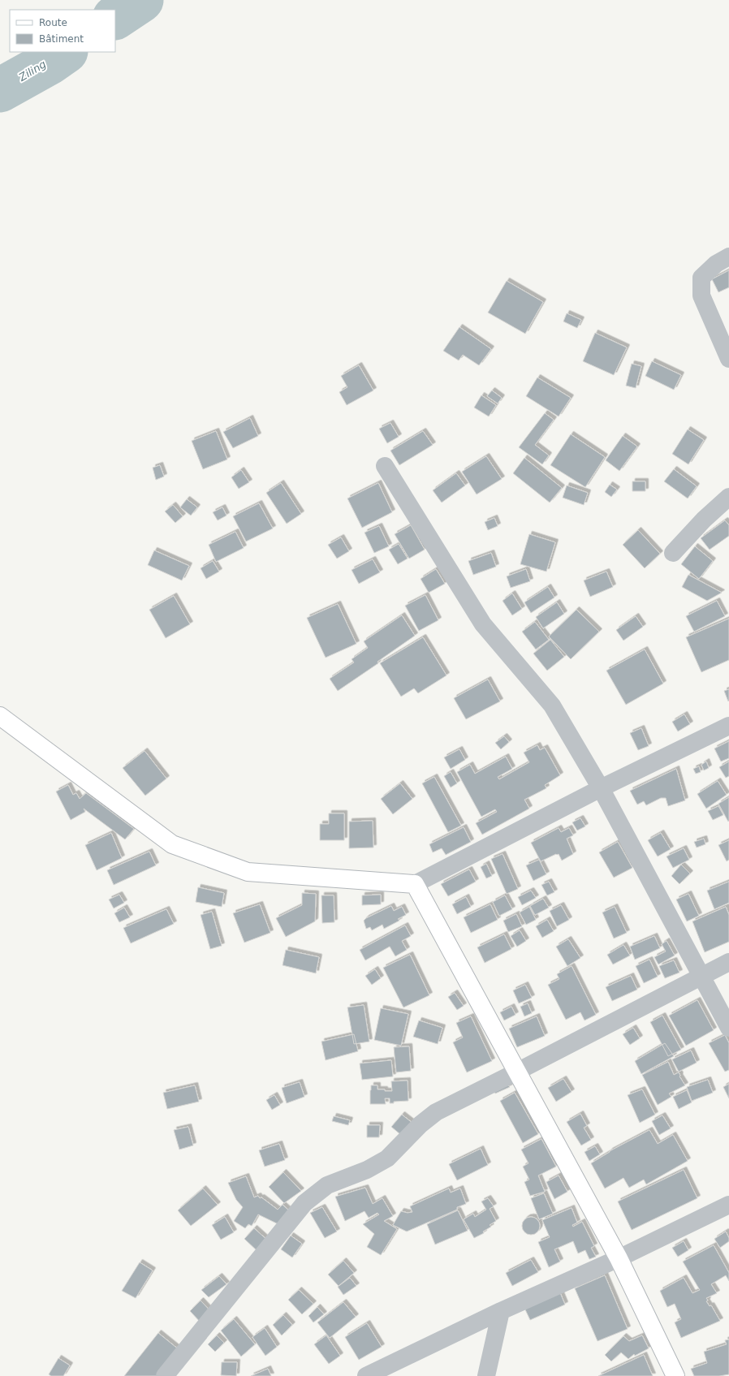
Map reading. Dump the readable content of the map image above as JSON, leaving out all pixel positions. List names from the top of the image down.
{
  "water": ["Ziling"],
  "legend": ["Route", "Bâtiment"]
}
